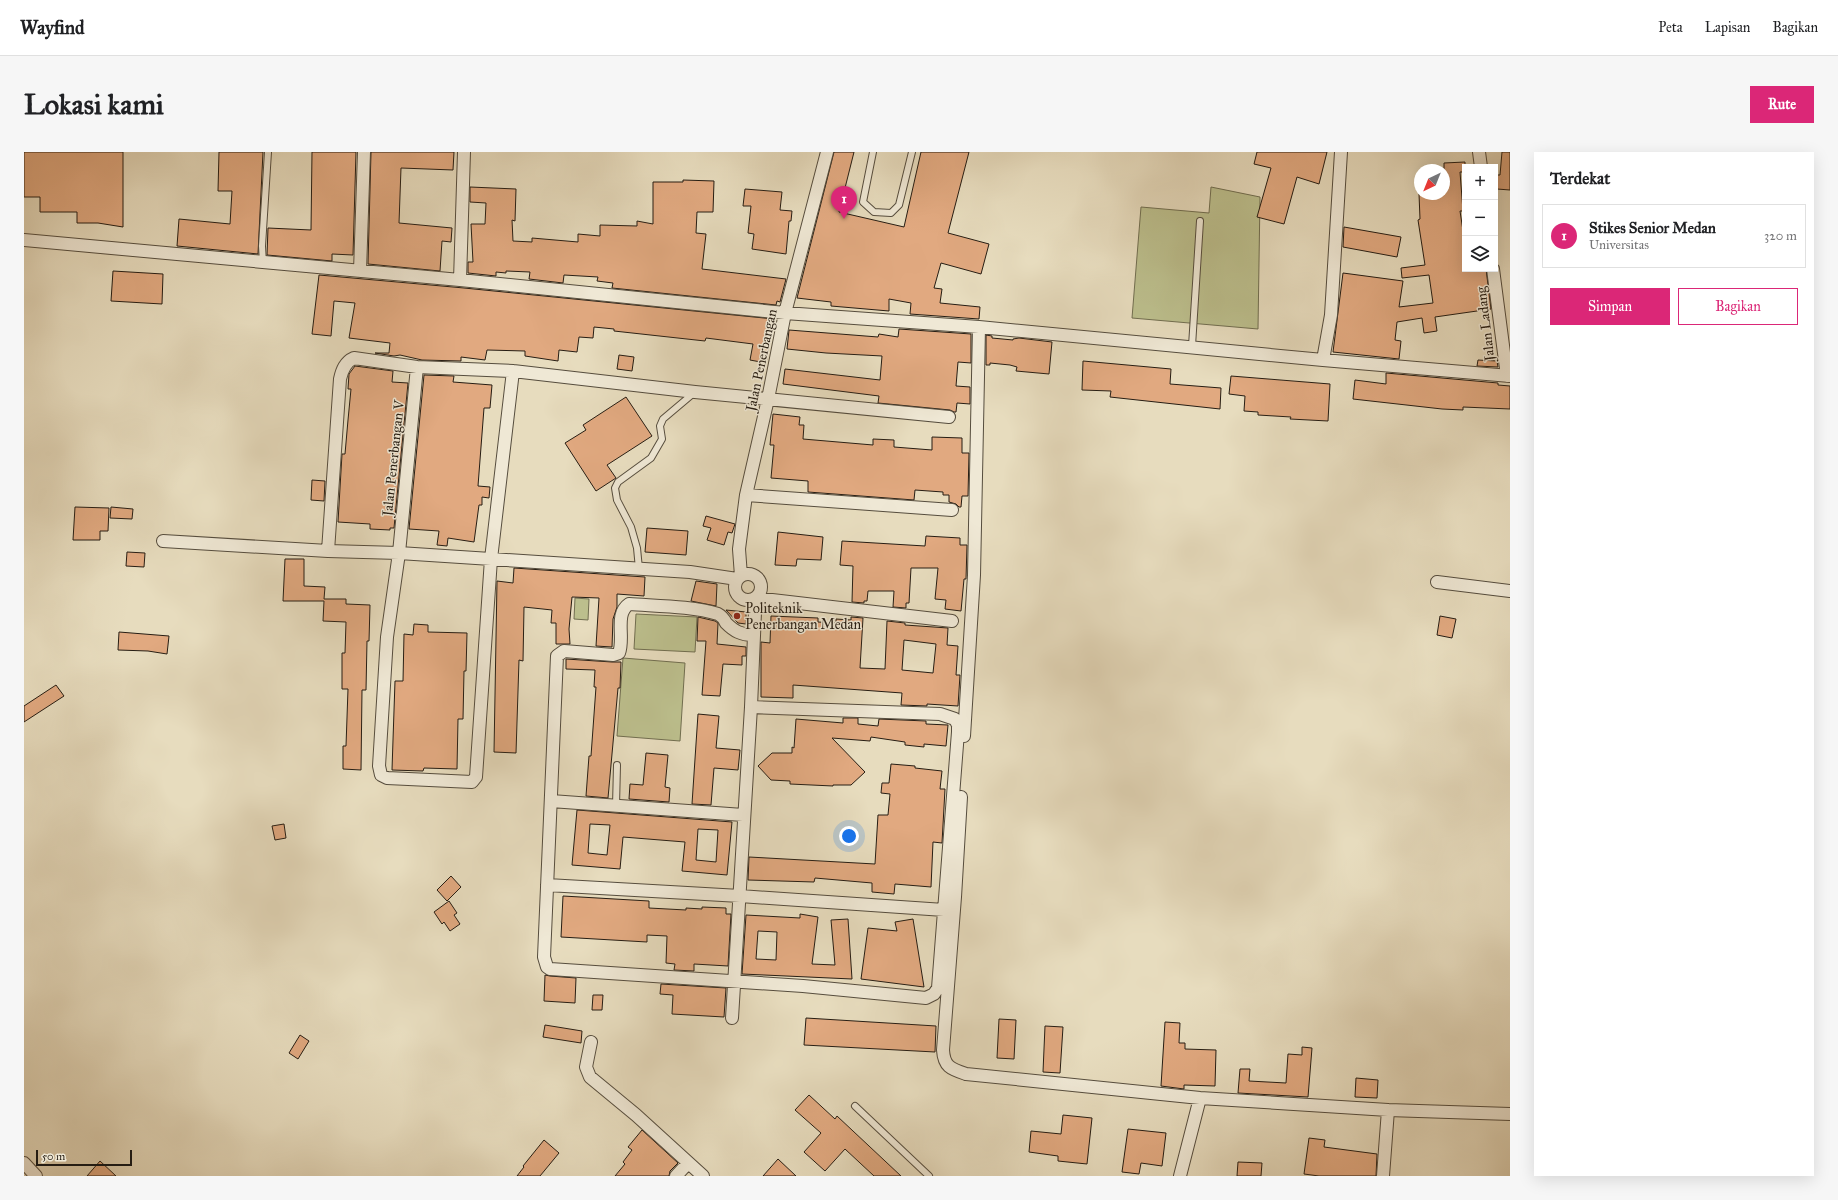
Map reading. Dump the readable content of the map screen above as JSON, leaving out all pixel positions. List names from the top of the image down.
{
  "streets": {
    "street": ["Jalan Ladang", "Jalan Penerbangan", "Jalan Penerbangan V"]
  },
  "places": ["Politeknik Penerbangan Medan"],
  "scale_bar": "50 m",
  "north": "bottom left",
  "page": {
    "header": "Wayfind",
    "nav": ["Peta", "Lapisan", "Bagikan"],
    "buttons": [
      "Rute",
      ["Simpan", "Bagikan"]
    ],
    "title": "Lokasi kami",
    "heading": "Terdekat",
    "map_buttons": ["+", "−"],
    "pins": "1",
    "list": [
      {
        "mark": "1",
        "name": "Stikes Senior Medan",
        "note": "Universitas",
        "value": "320 m"
      }
    ],
    "scale": "50 m"
  }
}
